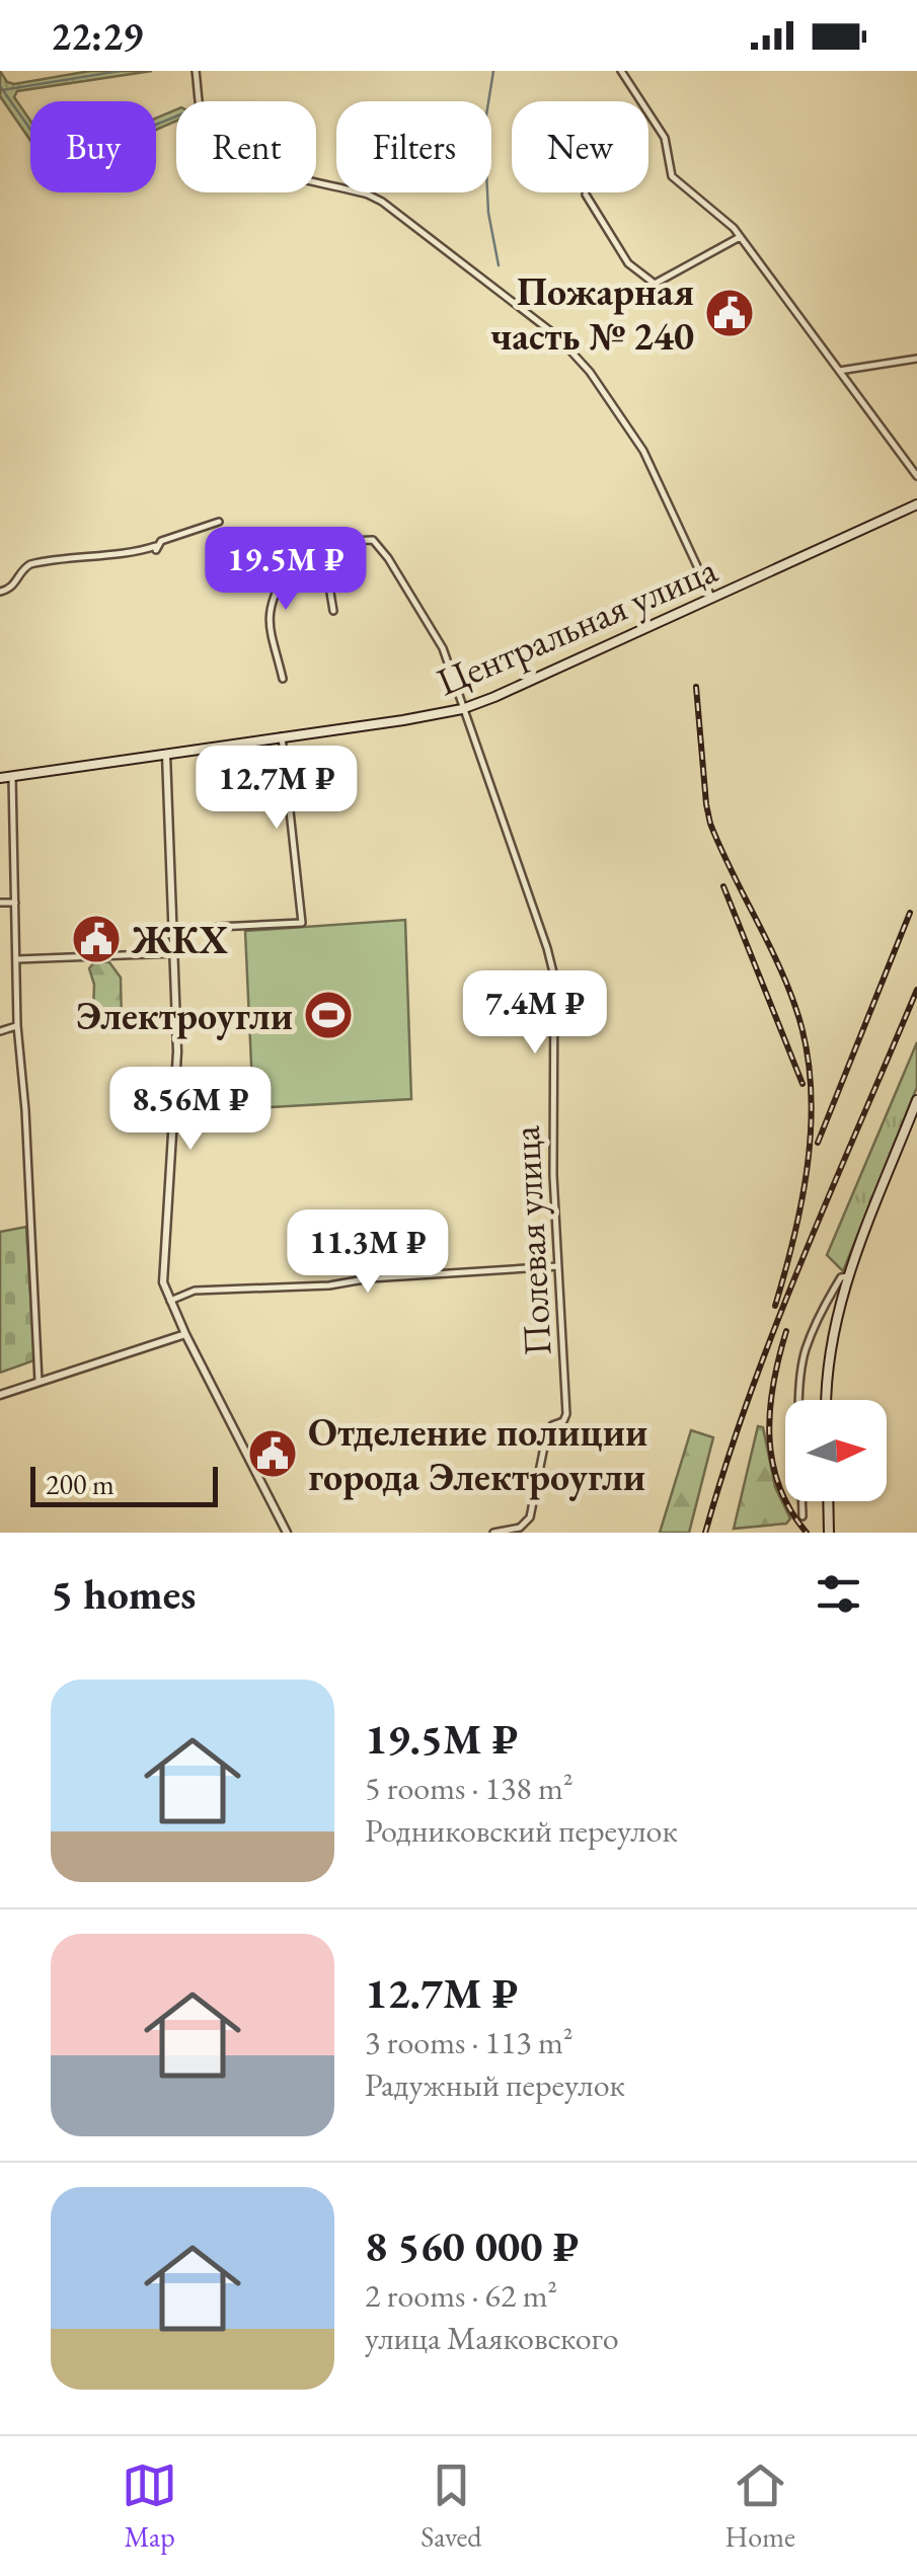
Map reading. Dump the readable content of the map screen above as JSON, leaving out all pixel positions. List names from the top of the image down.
{
  "streets": {
    "main road": ["Центральная улица"],
    "street": ["Полевая улица"]
  },
  "crossings": [
    ["Центральная улица", "Полевая улица"]
  ],
  "places": {
    "public building": ["Пожарная часть № 240", "ЖКХ", "Отделение полиции города Электроугли"],
    "sports": ["Электроугли"]
  },
  "scale_bar": "200 m",
  "north": "right",
  "page": {
    "status": "22:29",
    "chip": [
      "Buy",
      "Rent",
      "Filters",
      "New"
    ],
    "price": [
      "19.5M ₽",
      "12.7M ₽",
      "7.4M ₽",
      "8.56M ₽",
      "11.3M ₽"
    ],
    "scale": "200 m",
    "heading": "5 homes",
    "list": [
      {
        "name": "19.5M ₽",
        "note": "5 rooms · 138 m² · Родниковский переулок"
      },
      {
        "name": "12.7M ₽",
        "note": "3 rooms · 113 m² · Радужный переулок"
      },
      {
        "name": "8 560 000 ₽",
        "note": "2 rooms · 62 m² · улица Маяковского"
      }
    ],
    "tabs": ["Map", "Saved", "Home"]
  }
}
